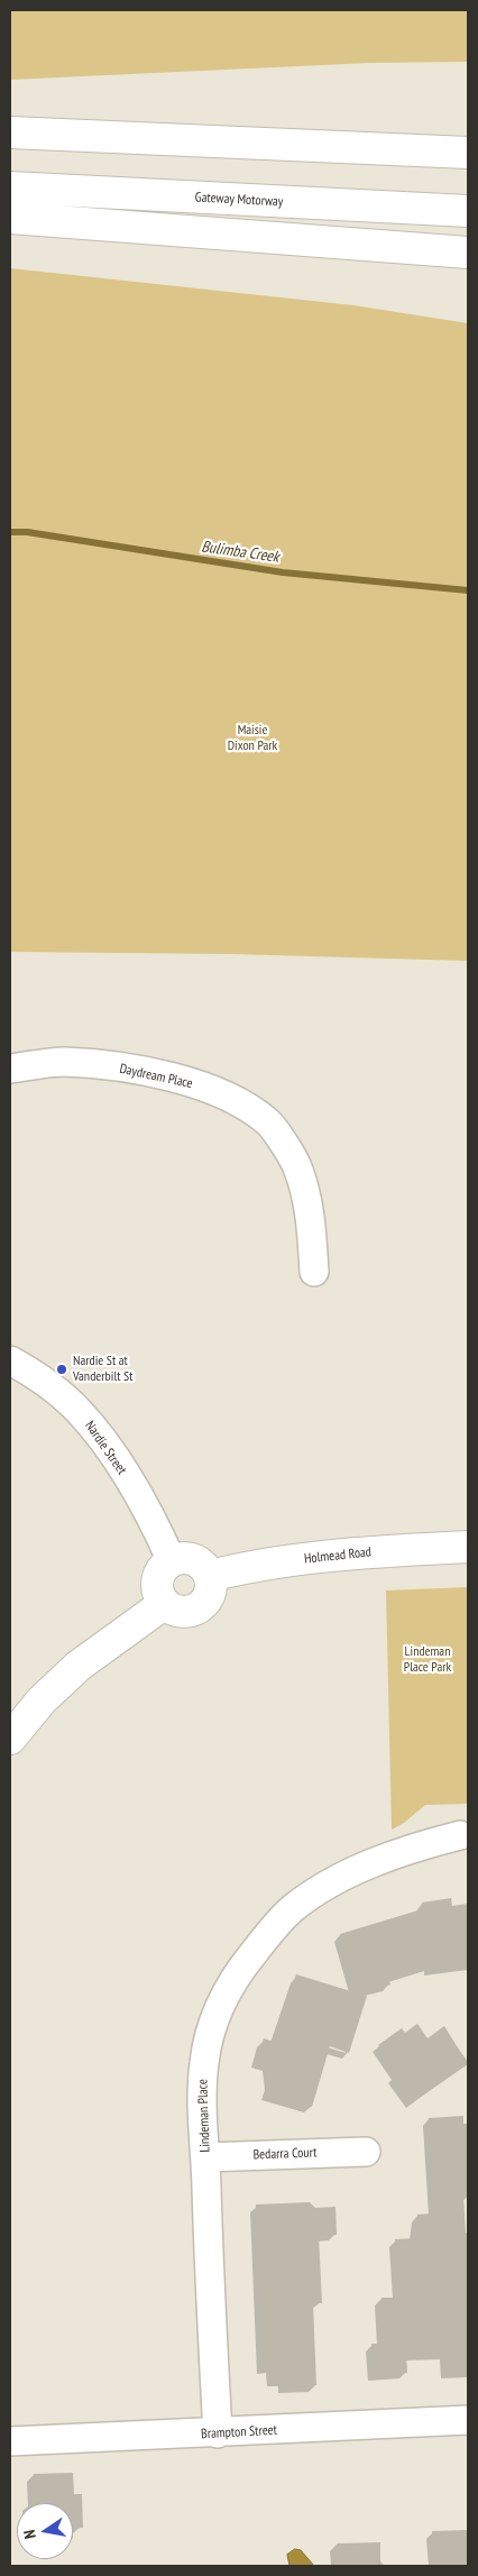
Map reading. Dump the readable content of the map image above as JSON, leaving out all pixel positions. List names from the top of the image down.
{
  "streets": {
    "main road": ["Gateway Motorway", "Holmead Road"],
    "street": [
      "Daydream Place",
      "Nardie Street",
      "Lindeman Place",
      "Bedarra Court",
      "Brampton Street"
    ]
  },
  "crossings": [
    ["Nardie Street", "Holmead Road"],
    ["Lindeman Place", "Bedarra Court"],
    ["Lindeman Place", "Brampton Street"]
  ],
  "water": ["Bulimba Creek"],
  "parks": ["Maisie Dixon Park", "Lindeman Place Park"],
  "places": ["Nardie St at Vanderbilt St"],
  "north": "left"
}
